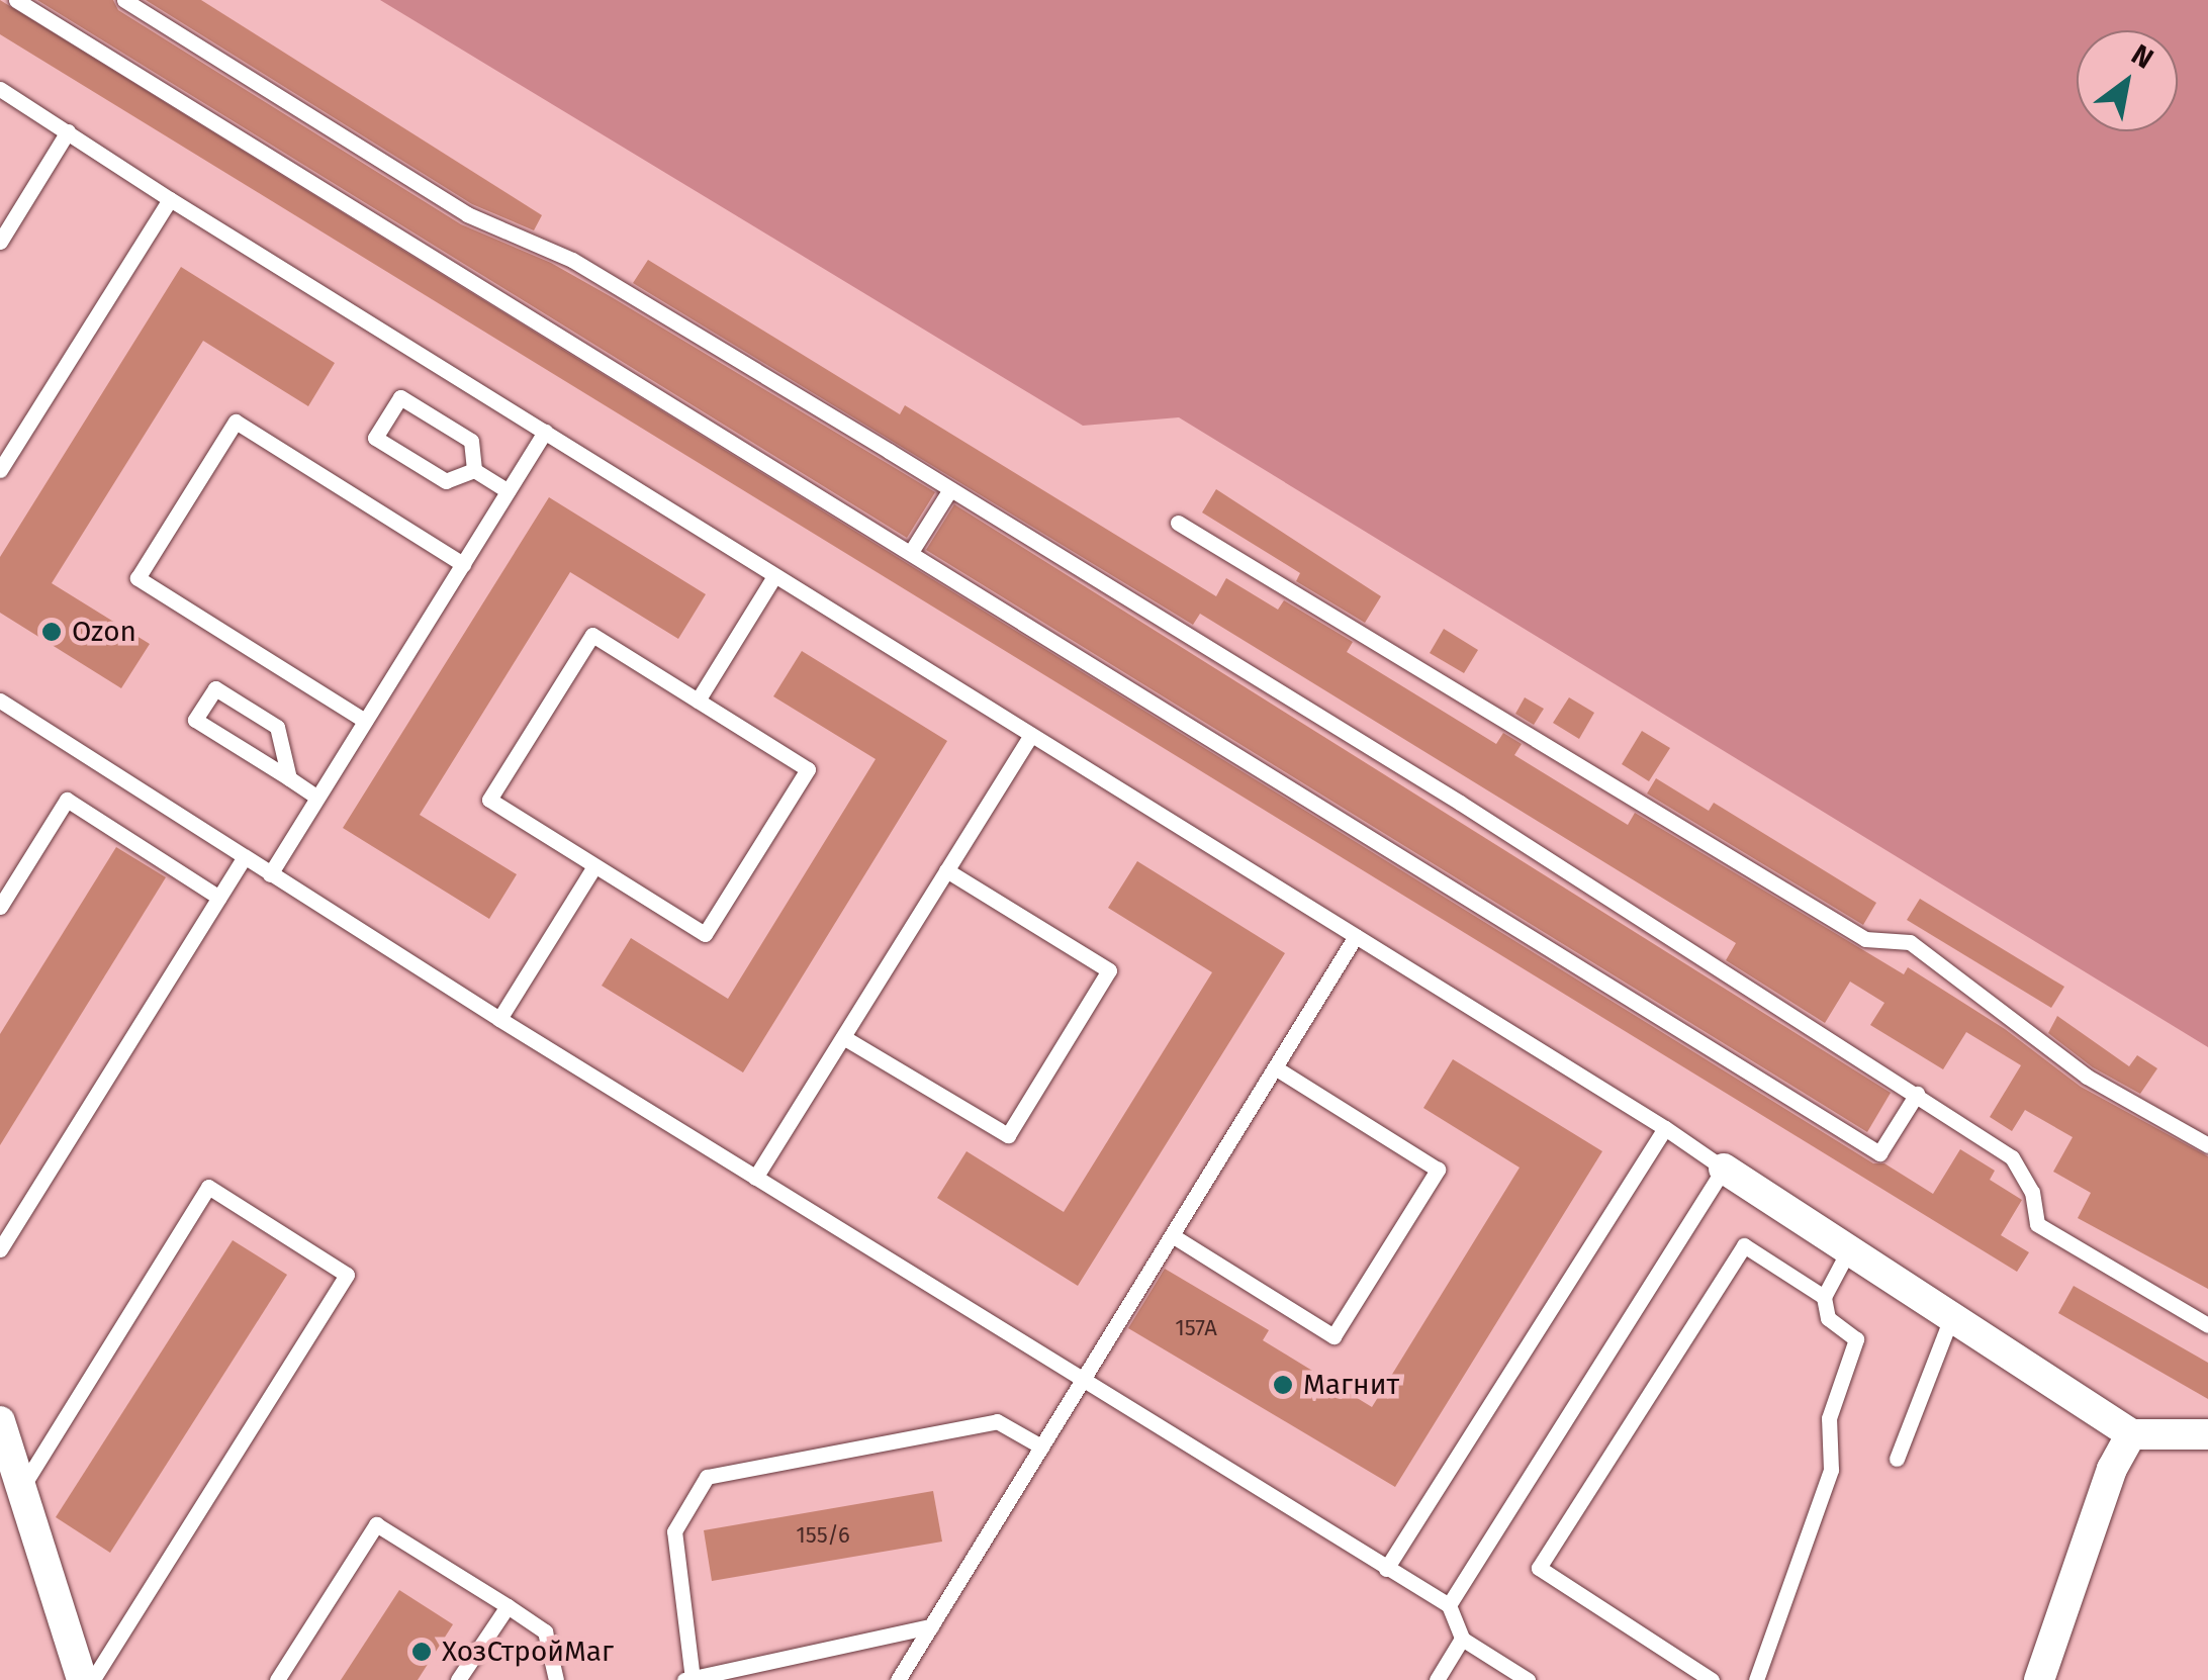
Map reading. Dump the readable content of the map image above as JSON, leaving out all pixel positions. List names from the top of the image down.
{
  "places": ["Ozon", "Магнит", "ХозСтройМаг"],
  "house_numbers": ["157А", "155/6"],
  "north": "top right"
}
